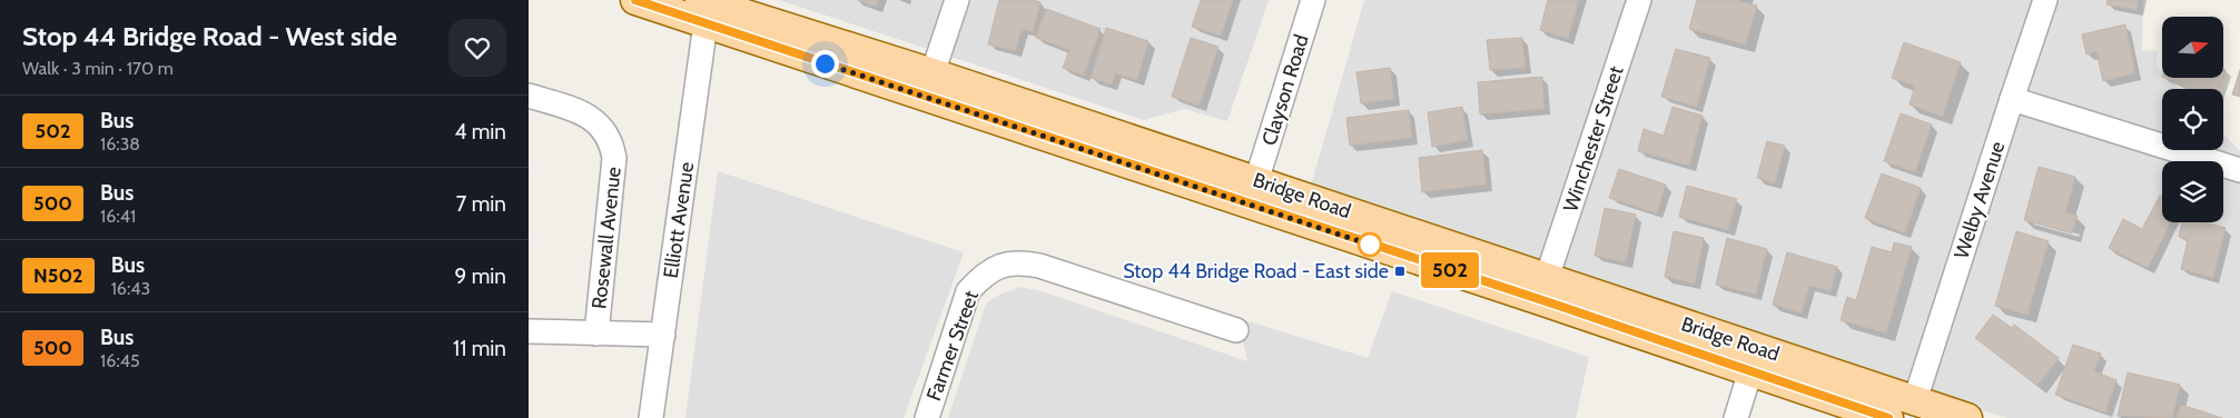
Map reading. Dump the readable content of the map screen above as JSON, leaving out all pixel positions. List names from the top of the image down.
{
  "streets": {
    "main road": ["Bridge Road"],
    "street": [
      "Clayson Road",
      "Winchester Street",
      "Welby Avenue",
      "Elliott Avenue",
      "Rosewall Avenue",
      "Farmer Street"
    ]
  },
  "crossings": [
    ["Clayson Road", "Bridge Road"],
    ["Winchester Street", "Bridge Road"],
    ["Bridge Road", "Welby Avenue"],
    ["Bridge Road", "Elliott Avenue"]
  ],
  "places": {
    "transit": ["Stop 44 Bridge Road - East side"]
  },
  "lines": ["bus line 502"],
  "north": "right",
  "page": {
    "heading": ["Stop 44 Bridge Road - West side", "Walk · 3 min · 170 m"],
    "on_map": "502",
    "list": [
      {
        "mark": "502",
        "name": "Bus",
        "note": "16:38",
        "value": "4 min"
      },
      {
        "mark": "500",
        "name": "Bus",
        "note": "16:41",
        "value": "7 min"
      },
      {
        "mark": "N502",
        "name": "Bus",
        "note": "16:43",
        "value": "9 min"
      },
      {
        "mark": "500",
        "name": "Bus",
        "note": "16:45",
        "value": "11 min"
      }
    ]
  }
}
